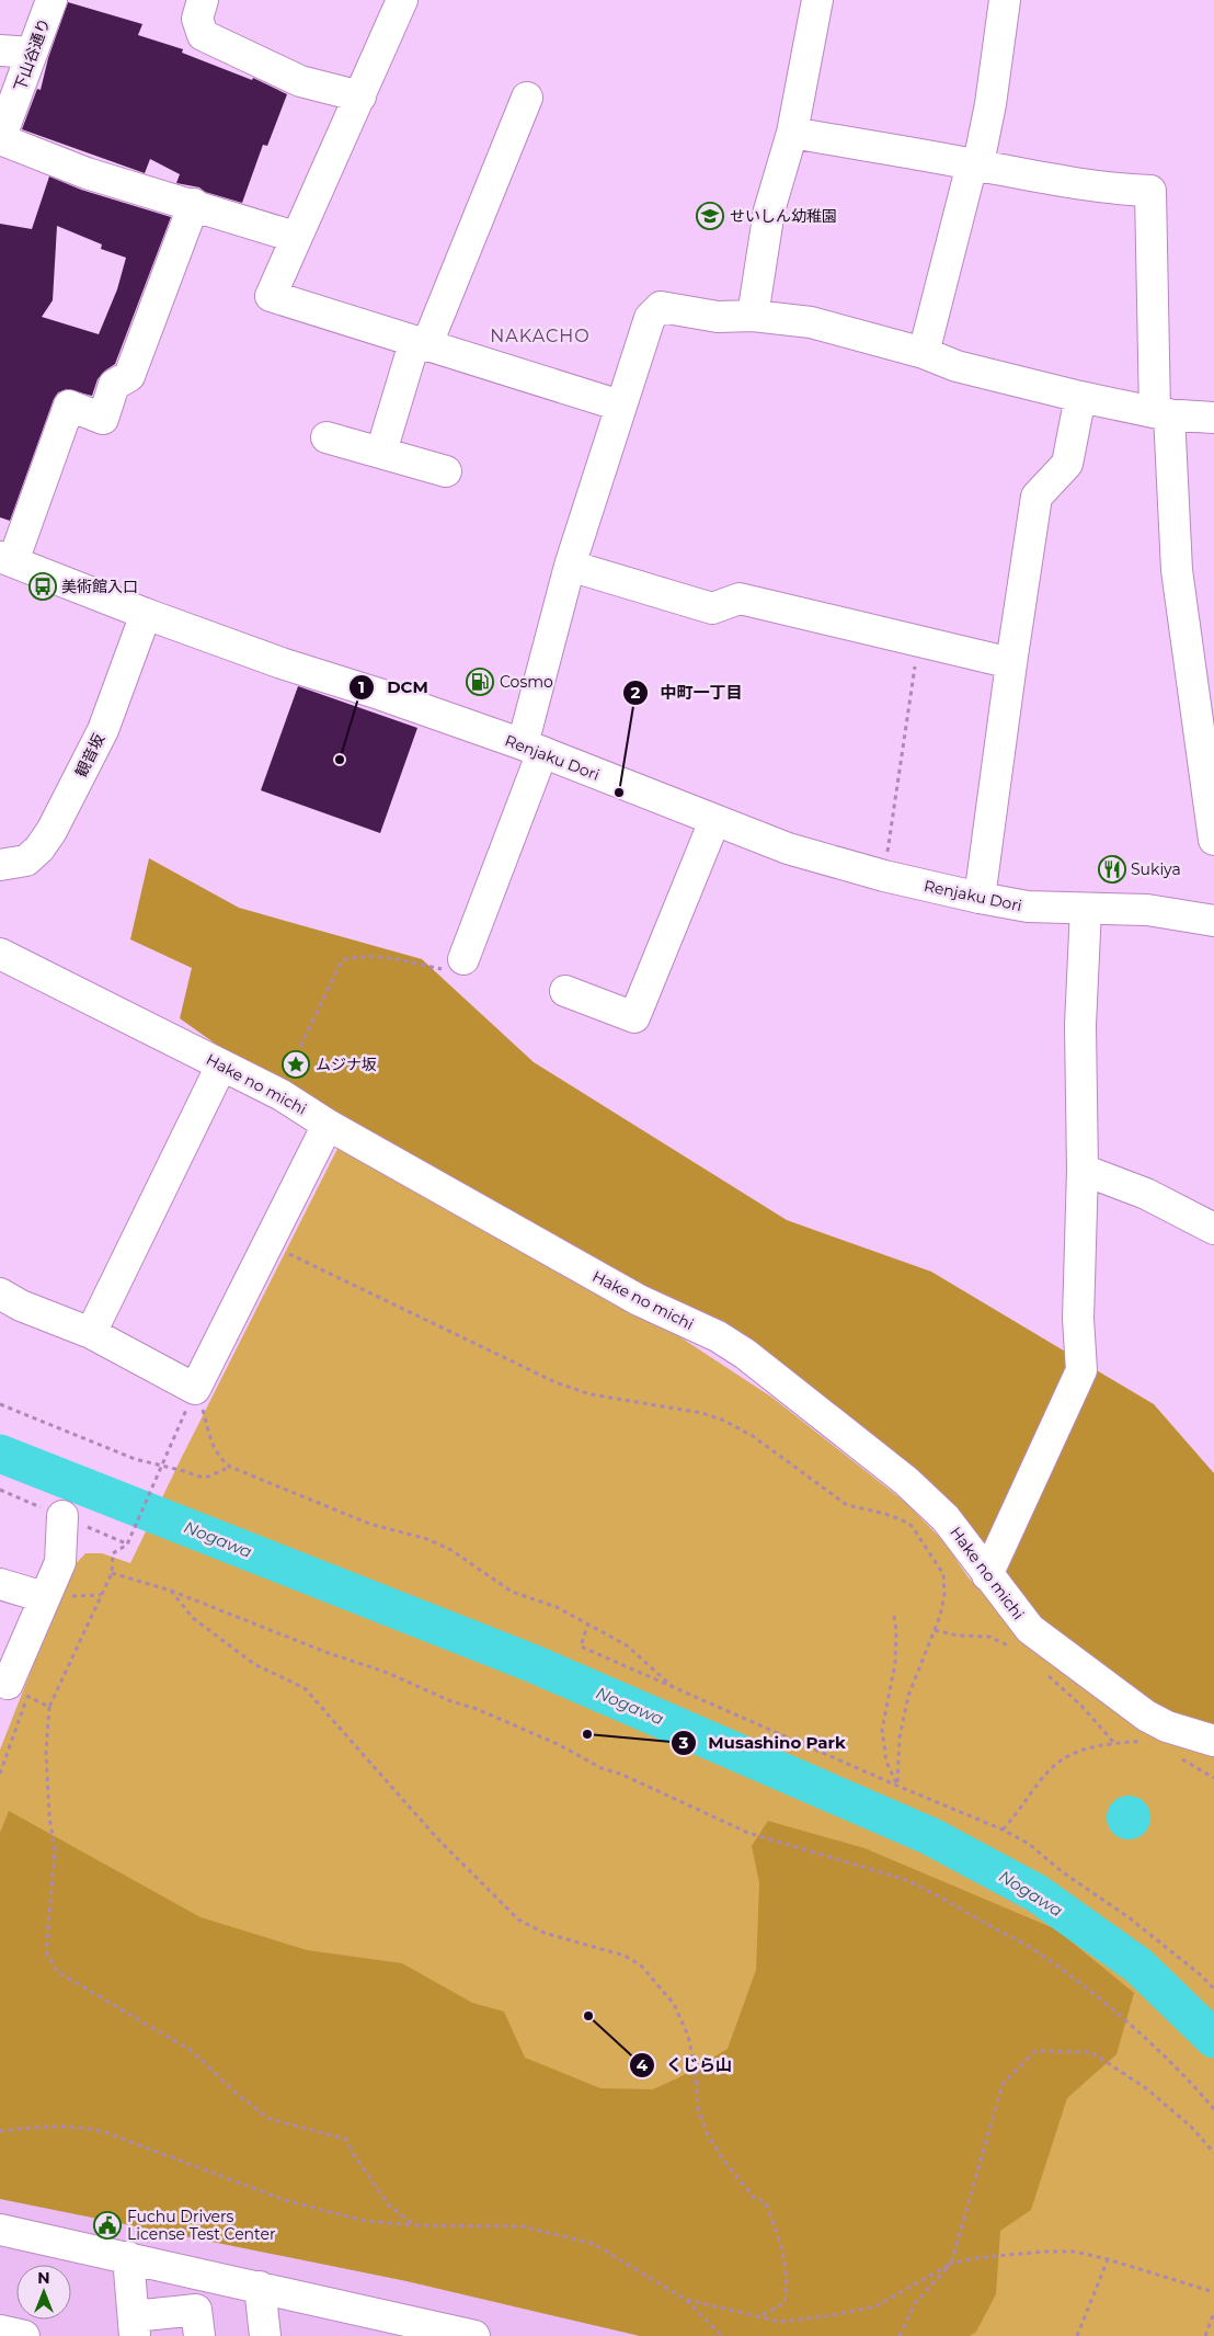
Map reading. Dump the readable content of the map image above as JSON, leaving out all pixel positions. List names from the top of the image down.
{
  "streets": {
    "street": [
      "下山谷通り",
      "観音坂",
      "Renjaku Dori",
      "Hake no michi"
    ]
  },
  "crossings": [
    ["観音坂", "Renjaku Dori"]
  ],
  "districts": ["NAKACHO"],
  "water": ["Nogawa"],
  "places": {
    "school or university": ["せいしん幼稚園"],
    "bus stop": ["美術館入口"],
    "fuel station": ["Cosmo"],
    "other": [
      "DCM",
      "中町一丁目",
      "Musashino Park",
      "くじら山"
    ],
    "restaurant": ["Sukiya"],
    "place": ["ムジナ坂"],
    "public building": ["Fuchu Drivers License Test Center"]
  },
  "north": "top"
}
